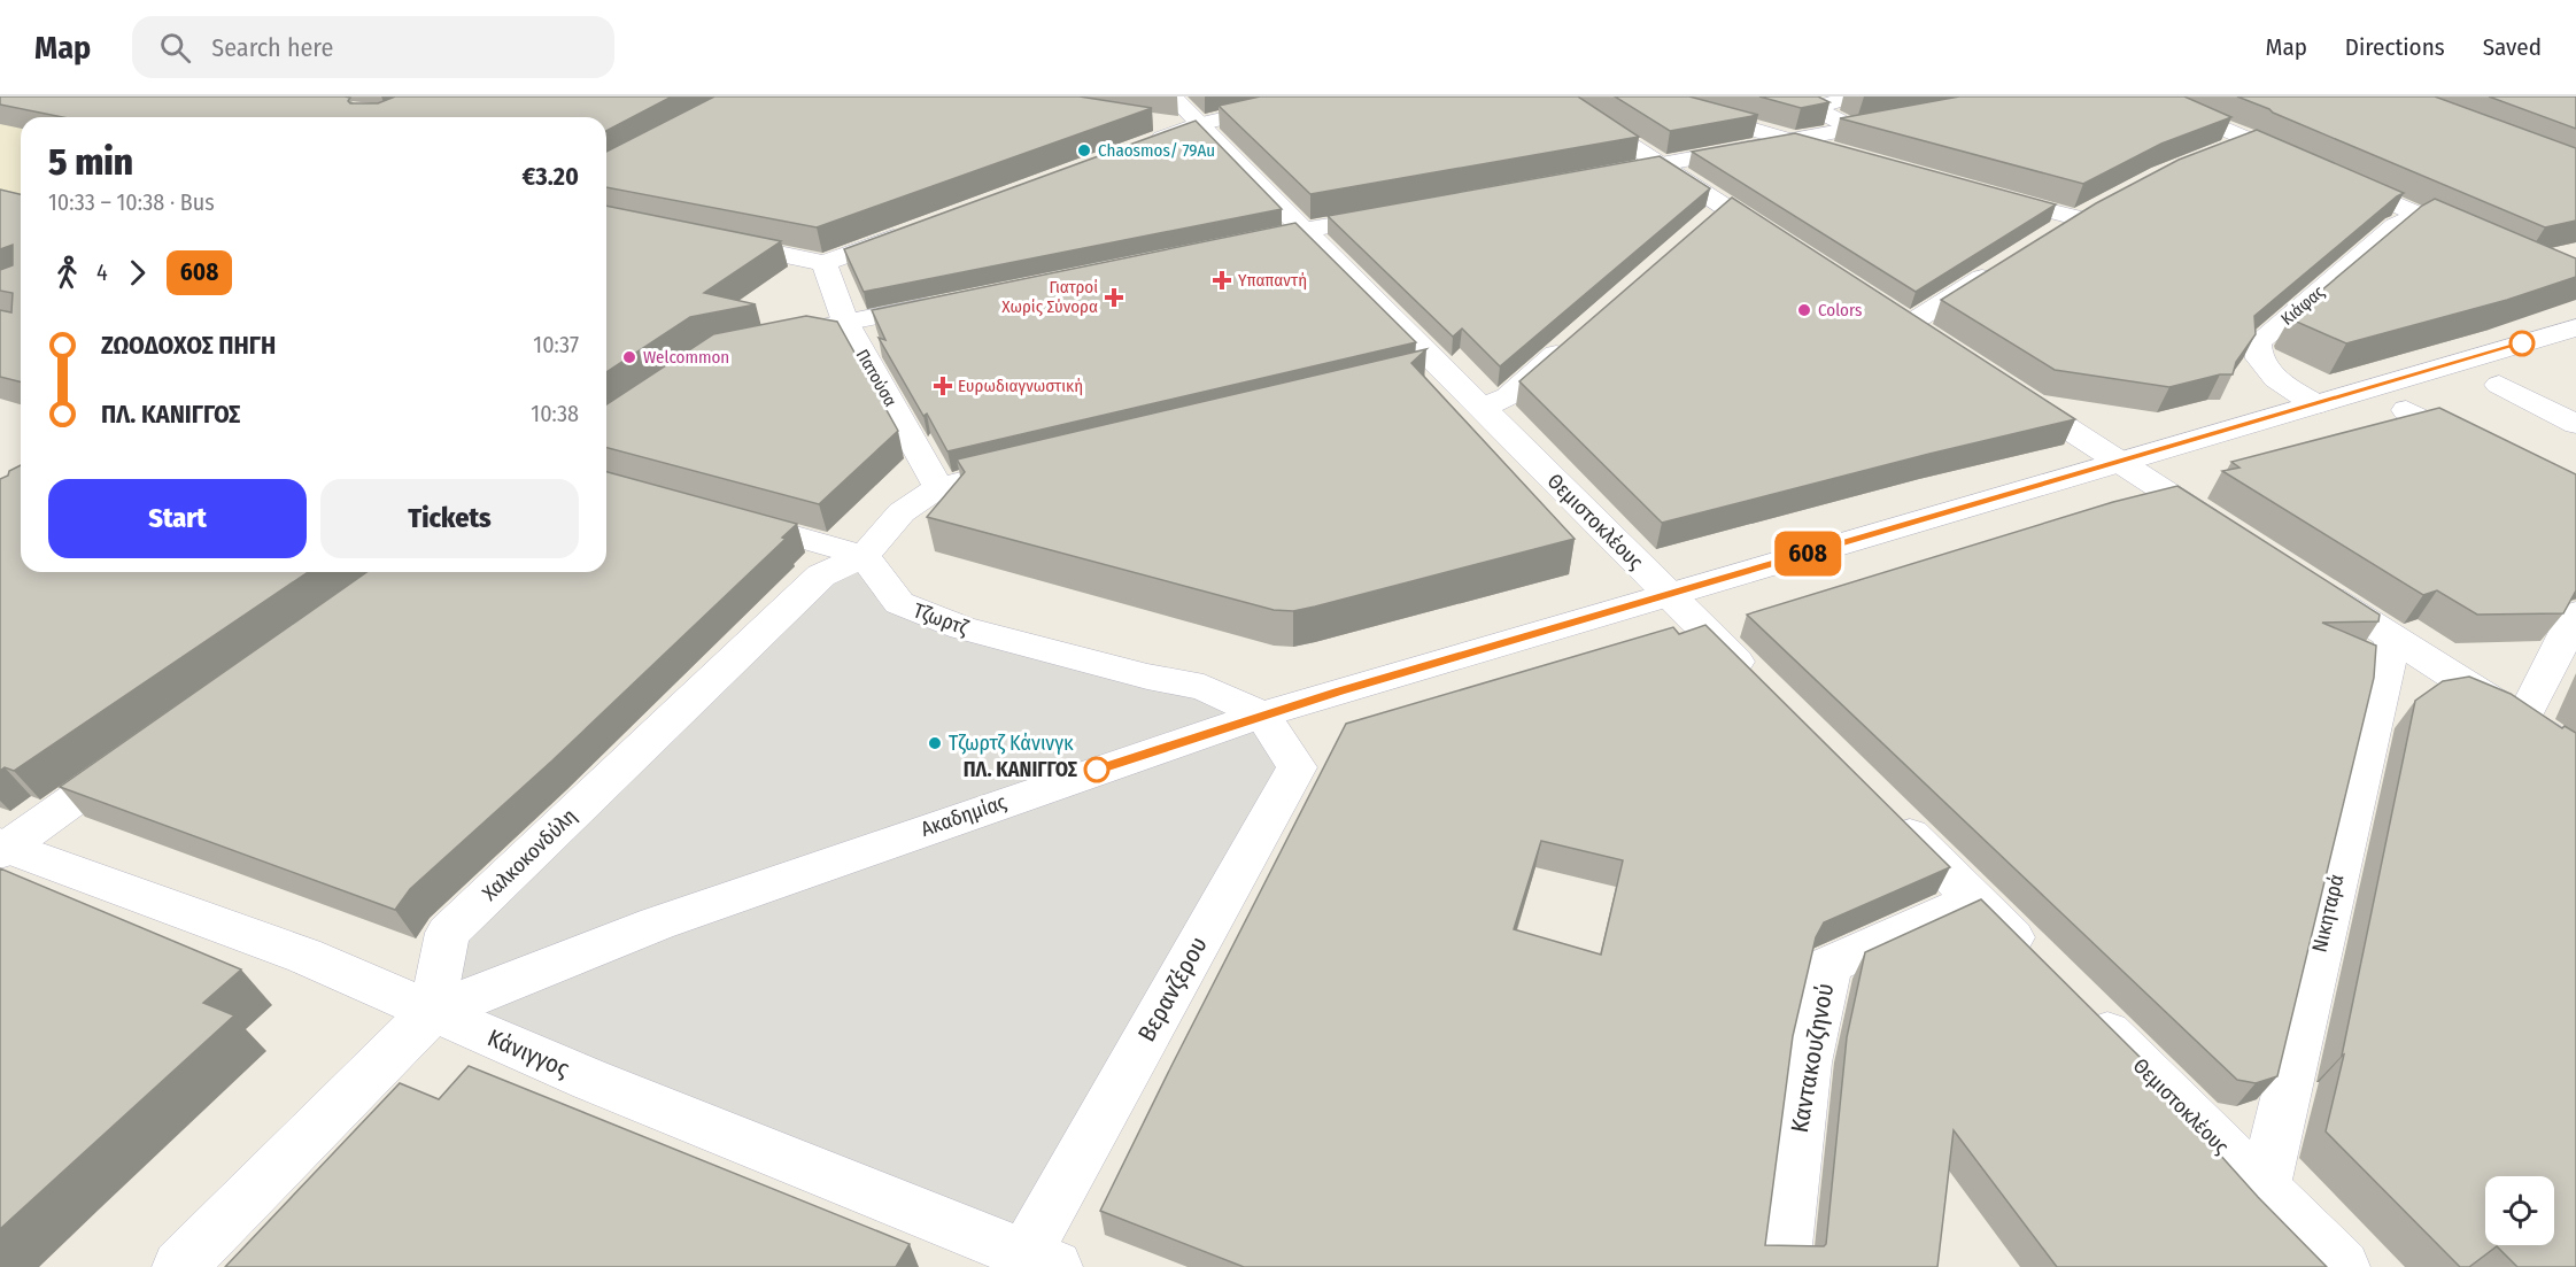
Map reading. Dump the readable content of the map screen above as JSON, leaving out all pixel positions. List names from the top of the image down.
{
  "streets": {
    "street": [
      "Κιάφας",
      "Πατούσα",
      "Θεμιστοκλέους",
      "Τζωρτζ",
      "Ακαδημίας",
      "Χαλκοκονδύλη",
      "Νικηταρά",
      "Βερανζέρου",
      "Κάνιγγος",
      "Καντακουζηνού"
    ]
  },
  "crossings": [
    ["Κιάφας", "Ακαδημίας"],
    ["Πατούσα", "Χαλκοκονδύλη"],
    ["Θεμιστοκλέους", "Ακαδημίας"],
    ["Θεμιστοκλέους", "Νικηταρά"],
    ["Τζωρτζ", "Ακαδημίας"],
    ["Τζωρτζ", "Χαλκοκονδύλη"],
    ["Τζωρτζ", "Βερανζέρου"],
    ["Ακαδημίας", "Χαλκοκονδύλη"],
    ["Ακαδημίας", "Βερανζέρου"],
    ["Ακαδημίας", "Κάνιγγος"],
    ["Χαλκοκονδύλη", "Κάνιγγος"],
    ["Βερανζέρου", "Κάνιγγος"]
  ],
  "places": {
    "other": [
      "Chaosmos/ 79Au",
      "Colors",
      "Welcommon",
      "Τζωρτζ Κάνινγκ",
      "ΠΛ. ΚΑΝΙΓΓΟΣ"
    ],
    "health": ["Υπαπαντή", "Γιατροί Χωρίς Σύνορα", "Ευρωδιαγνωστική"]
  },
  "lines": ["bus line 608"],
  "page": {
    "header": "Map",
    "search": "Search here",
    "nav": ["Map", "Directions", "Saved"],
    "on_map": "608",
    "heading": ["5 min", "10:33 – 10:38 · Bus", "€3.20"],
    "legs": ["4", "608"],
    "list": [
      {
        "name": "ΖΩΟΔΟΧΟΣ ΠΗΓΗ",
        "value": "10:37"
      },
      {
        "name": "ΠΛ. ΚΑΝΙΓΓΟΣ",
        "value": "10:38"
      }
    ],
    "buttons": ["Start", "Tickets"]
  }
}
